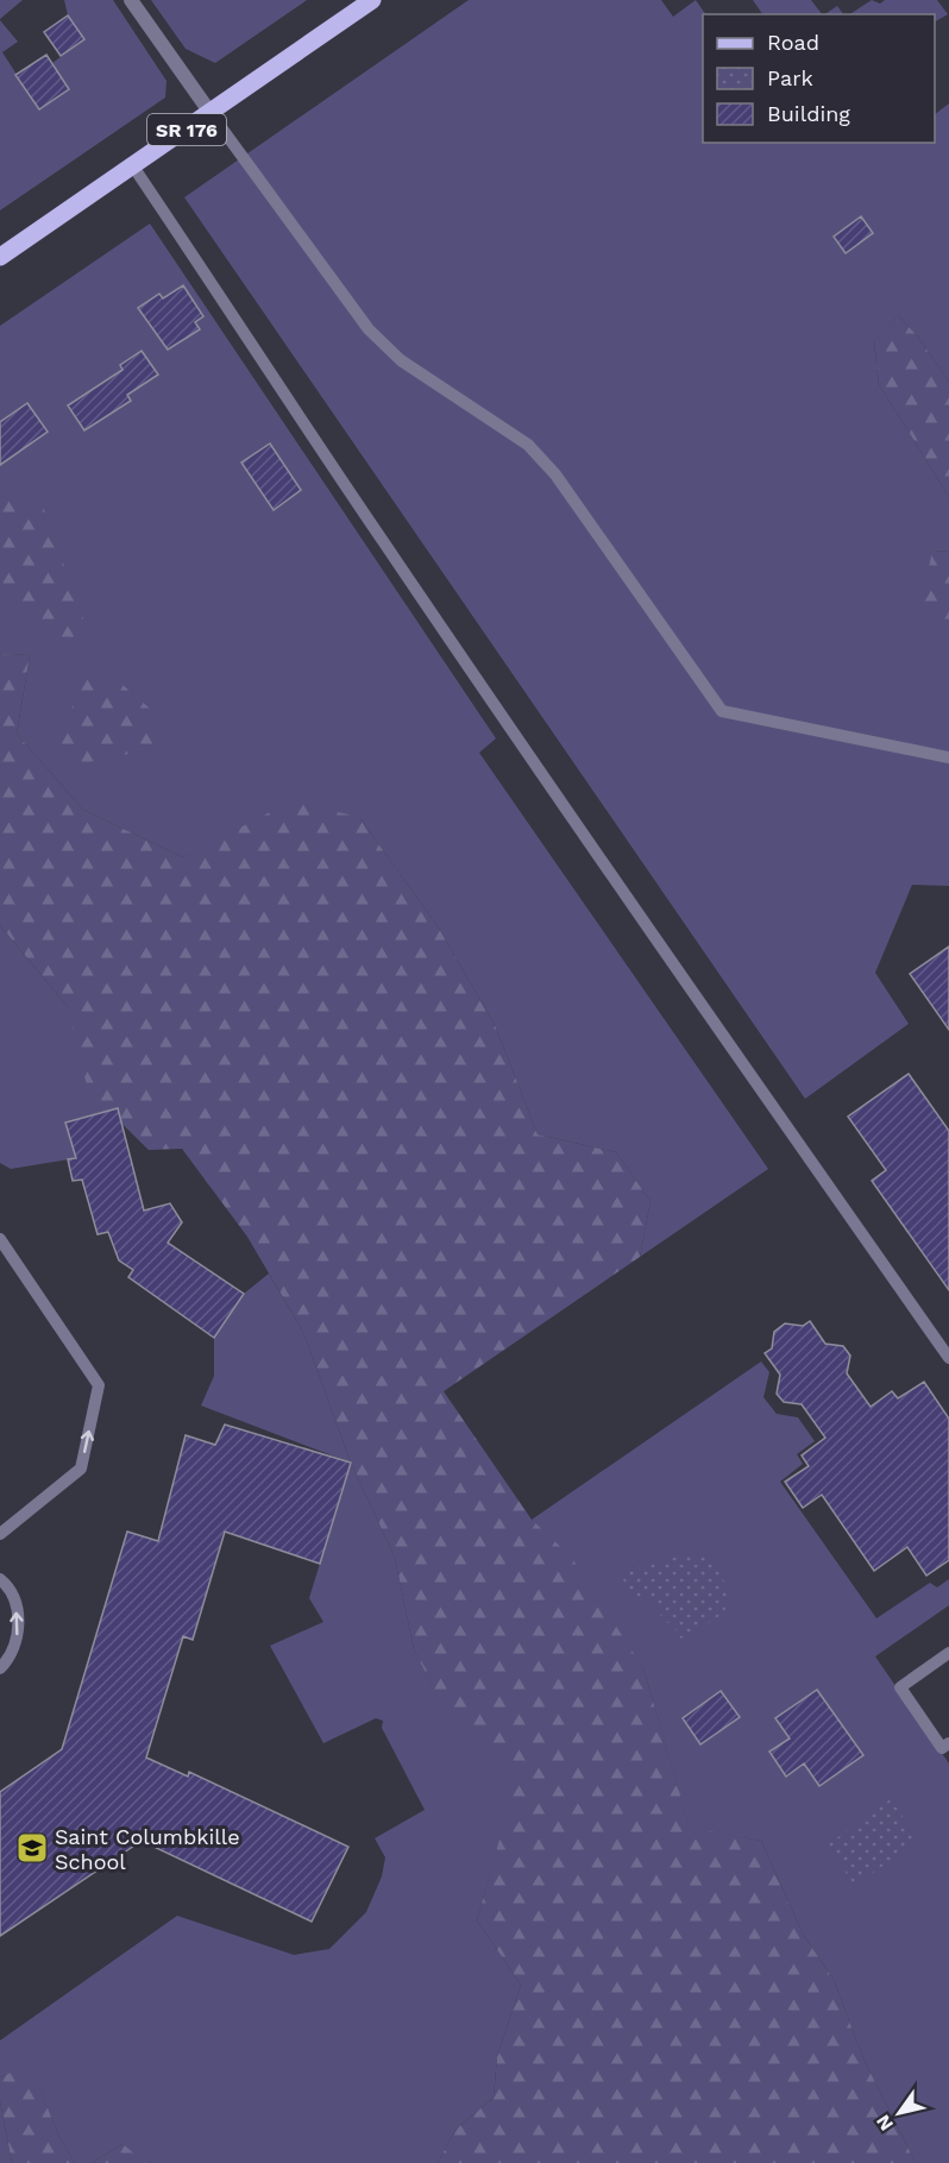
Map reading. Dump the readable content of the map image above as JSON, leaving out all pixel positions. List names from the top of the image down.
{
  "streets": {
    "main road": ["SR 176"]
  },
  "places": {
    "school or university": ["Saint Columbkille School"]
  },
  "legend": ["Road", "Park", "Building"],
  "north": "bottom left"
}
